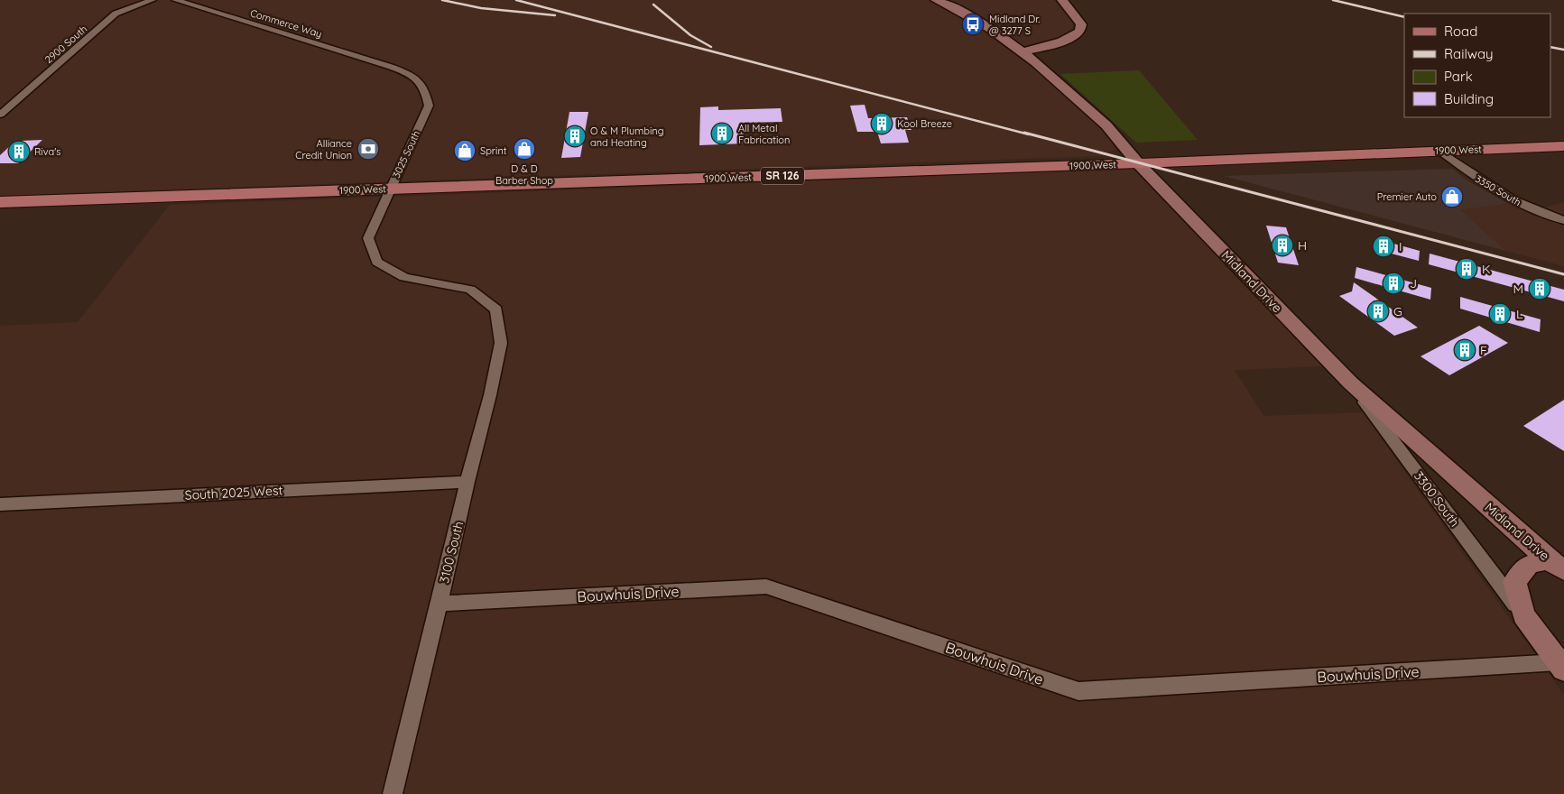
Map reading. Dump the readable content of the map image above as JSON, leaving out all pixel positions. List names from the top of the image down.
{
  "streets": {
    "main road": ["1900 West", "SR 126"],
    "street": [
      "Commerce Way",
      "2900 South",
      "3025 South",
      "3350 South",
      "Midland Drive",
      "South 2025 West",
      "3300 South",
      "3100 South",
      "Bouwhuis Drive"
    ]
  },
  "crossings": [
    ["Commerce Way", "3025 South"],
    ["1900 West", "3025 South"],
    ["1900 West", "3350 South"],
    ["1900 West", "Midland Drive"],
    ["3025 South", "3100 South"],
    ["Midland Drive", "3300 South"],
    ["South 2025 West", "3100 South"],
    ["3300 South", "Bouwhuis Drive"],
    ["3100 South", "Bouwhuis Drive"]
  ],
  "places": {
    "bus stop": ["Midland Dr. @ 3277 S"],
    "building": [
      "Kool Breeze",
      "All Metal Fabrication",
      "O & M Plumbing and Heating",
      "Riva's",
      "H",
      "I",
      "K",
      "J",
      "M",
      "G",
      "L",
      "F"
    ],
    "bank": ["Alliance Credit Union"],
    "shop": ["D & D Barber Shop", "Sprint", "Premier Auto"]
  },
  "legend": [
    "Road",
    "Railway",
    "Park",
    "Building"
  ]
}
